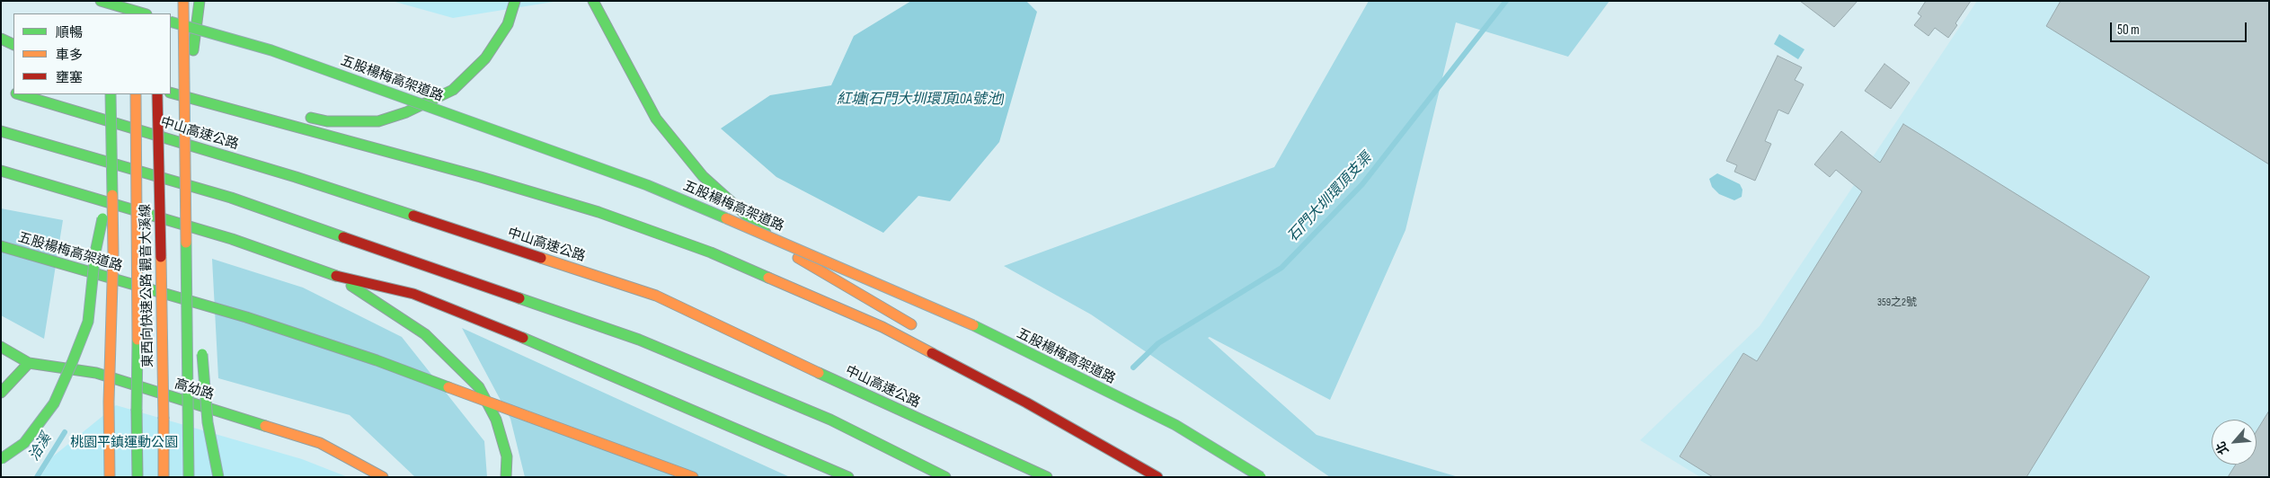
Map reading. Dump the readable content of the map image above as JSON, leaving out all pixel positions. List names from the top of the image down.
{
  "streets": {
    "main road": [
      "五股楊梅高架道路",
      "中山高速公路",
      "東西向快速公路 觀音大溪線",
      "高幼路"
    ]
  },
  "water": ["紅塘(石門大圳環頂10A號池)", "石門大圳環頂支渠", "洽溪"],
  "parks": ["桃園平鎮運動公園"],
  "house_numbers": ["359之2號"],
  "legend": ["順暢", "車多", "壅塞"],
  "scale_bar": "50 m",
  "north": "bottom left"
}
